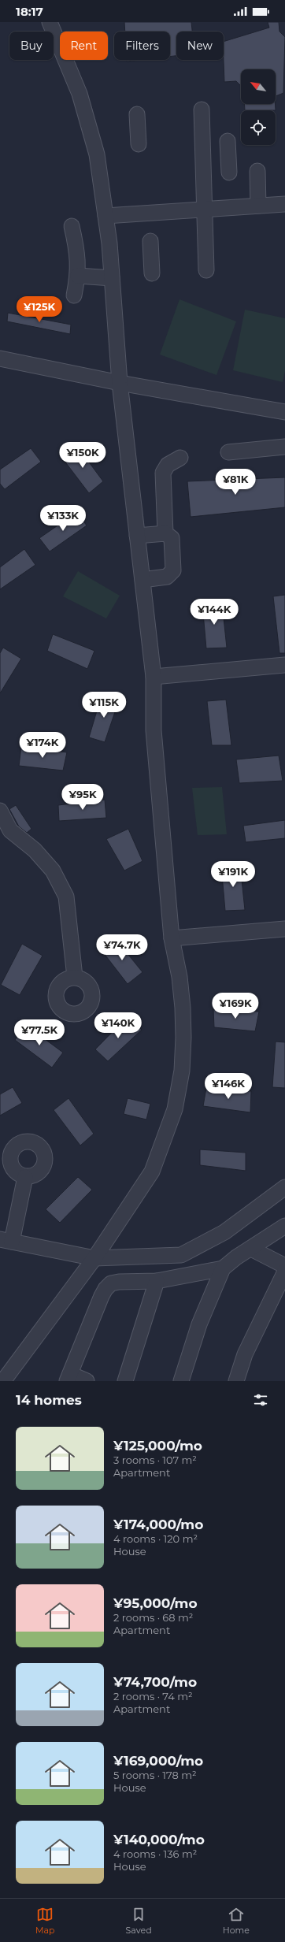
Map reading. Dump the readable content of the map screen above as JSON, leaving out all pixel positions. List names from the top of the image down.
{
  "north": "top left",
  "page": {
    "status": "18:17",
    "chip": [
      "Buy",
      "Rent",
      "Filters",
      "New"
    ],
    "price": [
      "¥125K",
      "¥150K",
      "¥81K",
      "¥133K",
      "¥144K",
      "¥115K",
      "¥174K",
      "¥95K",
      "¥191K",
      "¥74.7K",
      "¥169K",
      "¥140K",
      "¥77.5K",
      "¥146K"
    ],
    "heading": "14 homes",
    "list": [
      {
        "name": "¥125,000/mo",
        "note": "3 rooms · 107 m² · Apartment"
      },
      {
        "name": "¥174,000/mo",
        "note": "4 rooms · 120 m² · House"
      },
      {
        "name": "¥95,000/mo",
        "note": "2 rooms · 68 m² · Apartment"
      },
      {
        "name": "¥74,700/mo",
        "note": "2 rooms · 74 m² · Apartment"
      },
      {
        "name": "¥169,000/mo",
        "note": "5 rooms · 178 m² · House"
      },
      {
        "name": "¥140,000/mo",
        "note": "4 rooms · 136 m² · House"
      }
    ],
    "tabs": ["Map", "Saved", "Home"]
  }
}
